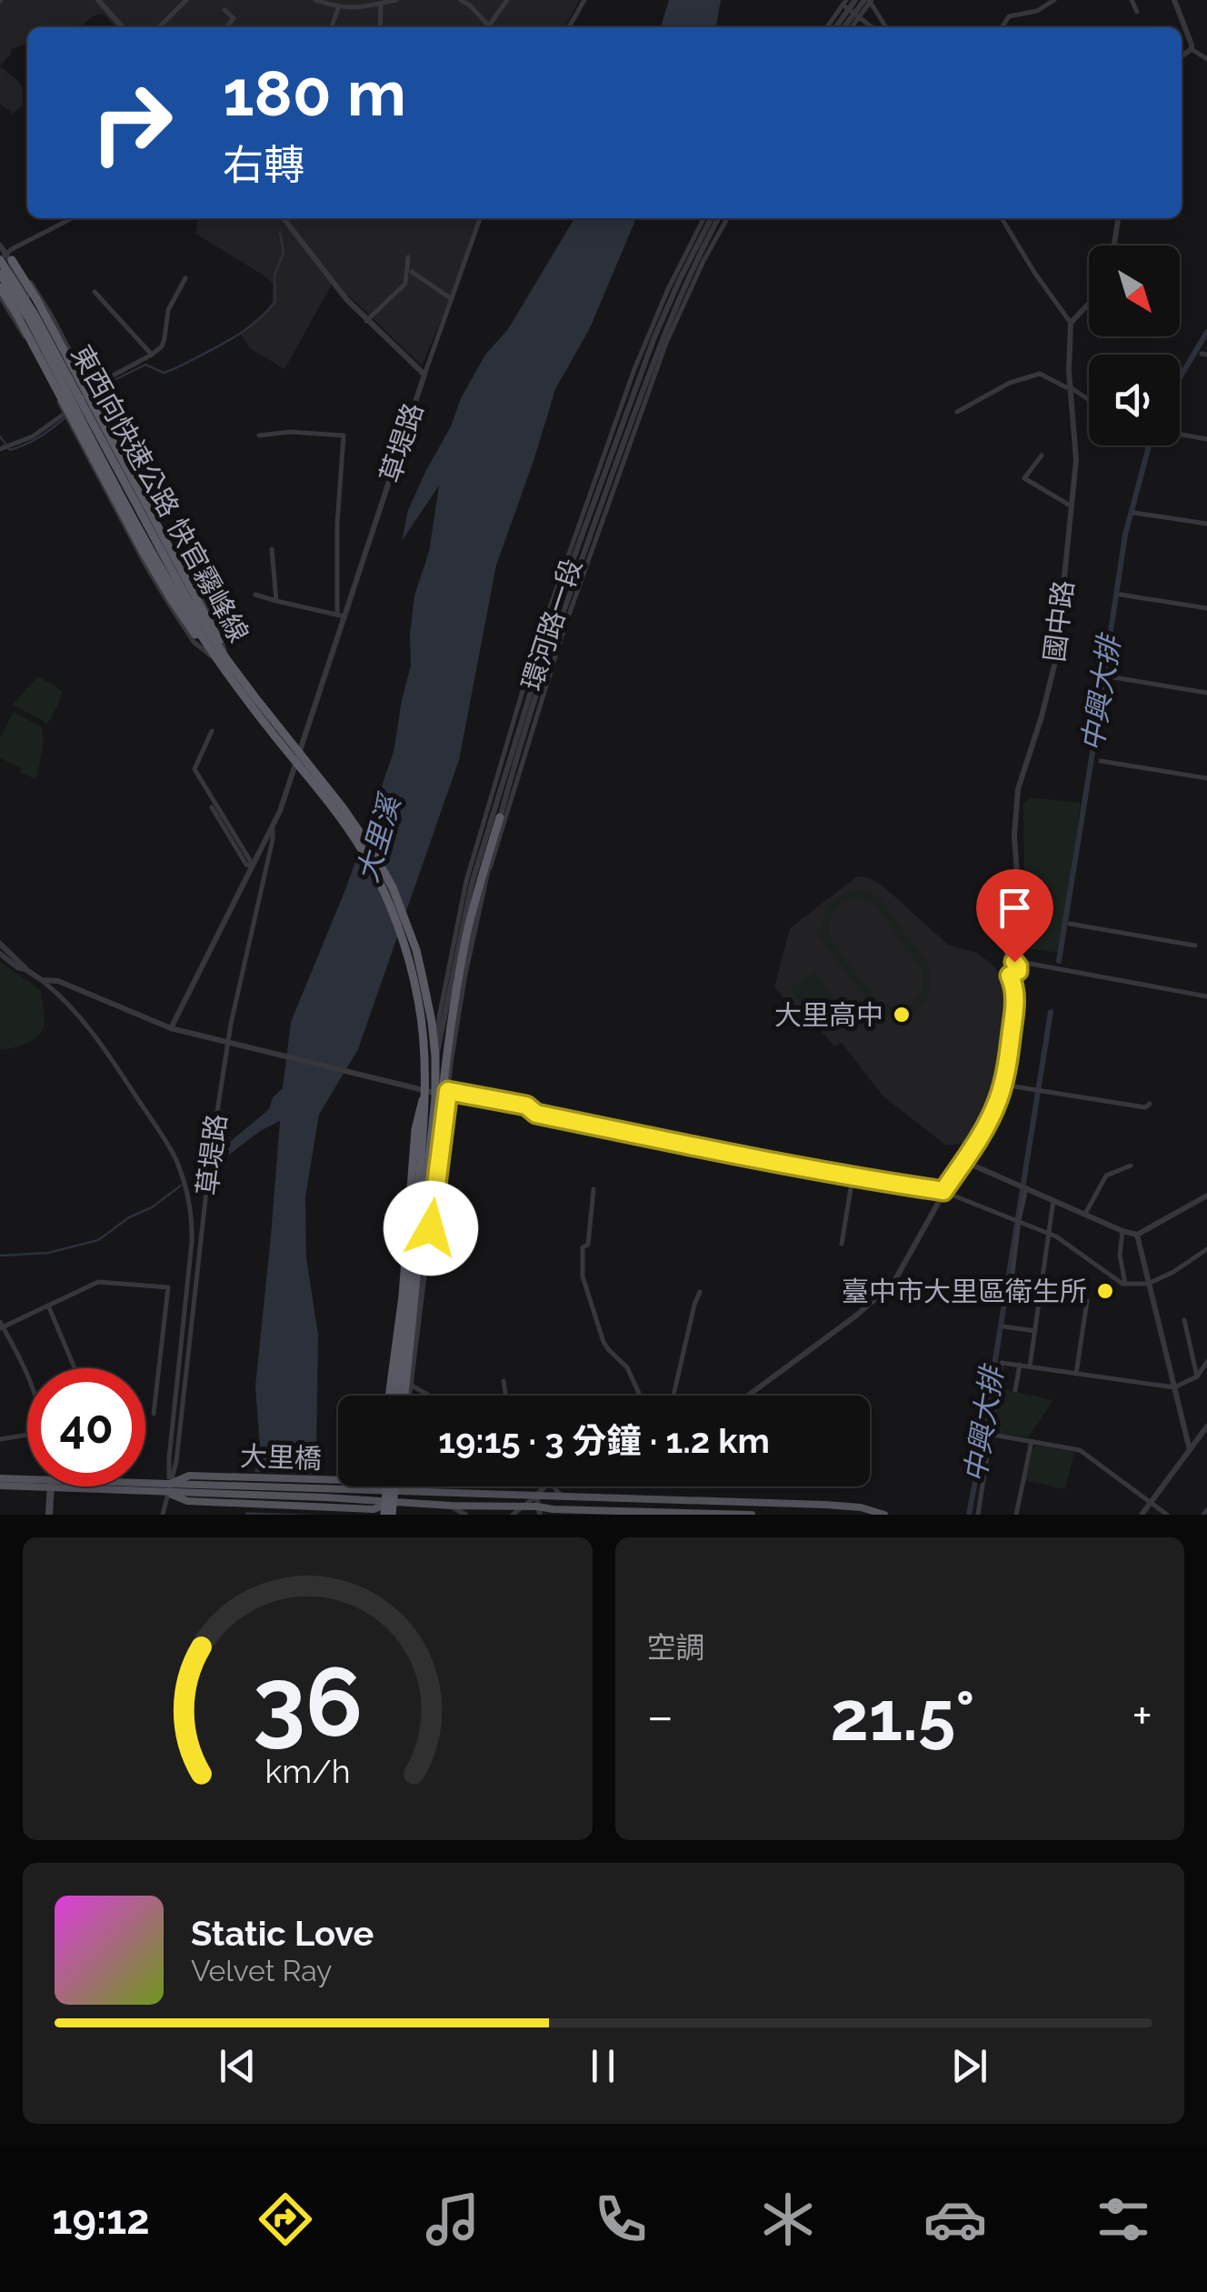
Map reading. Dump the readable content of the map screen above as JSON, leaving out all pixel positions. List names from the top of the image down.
{
  "streets": {
    "highway": ["東西向快速公路 快官霧峰線"],
    "main road": ["大里橋"],
    "street": ["草堤路", "國中路", "環河路一段"]
  },
  "crossings": [
    ["草堤路", "大里橋"]
  ],
  "water": ["中興大排", "大里溪"],
  "places": ["大里高中", "臺中市大里區衛生所"],
  "north": "bottom right",
  "page": {
    "turn": ["180 m", "右轉"],
    "limit": "40",
    "trip": "19:15 · 3 分鐘 · 1.2 km",
    "tile": "空調",
    "heat": ["−", "21.5°", "+"],
    "song": ["Static Love", "Velvet Ray"],
    "tabs": "19:12",
    "gauge": ["36", "km/h"]
  }
}
